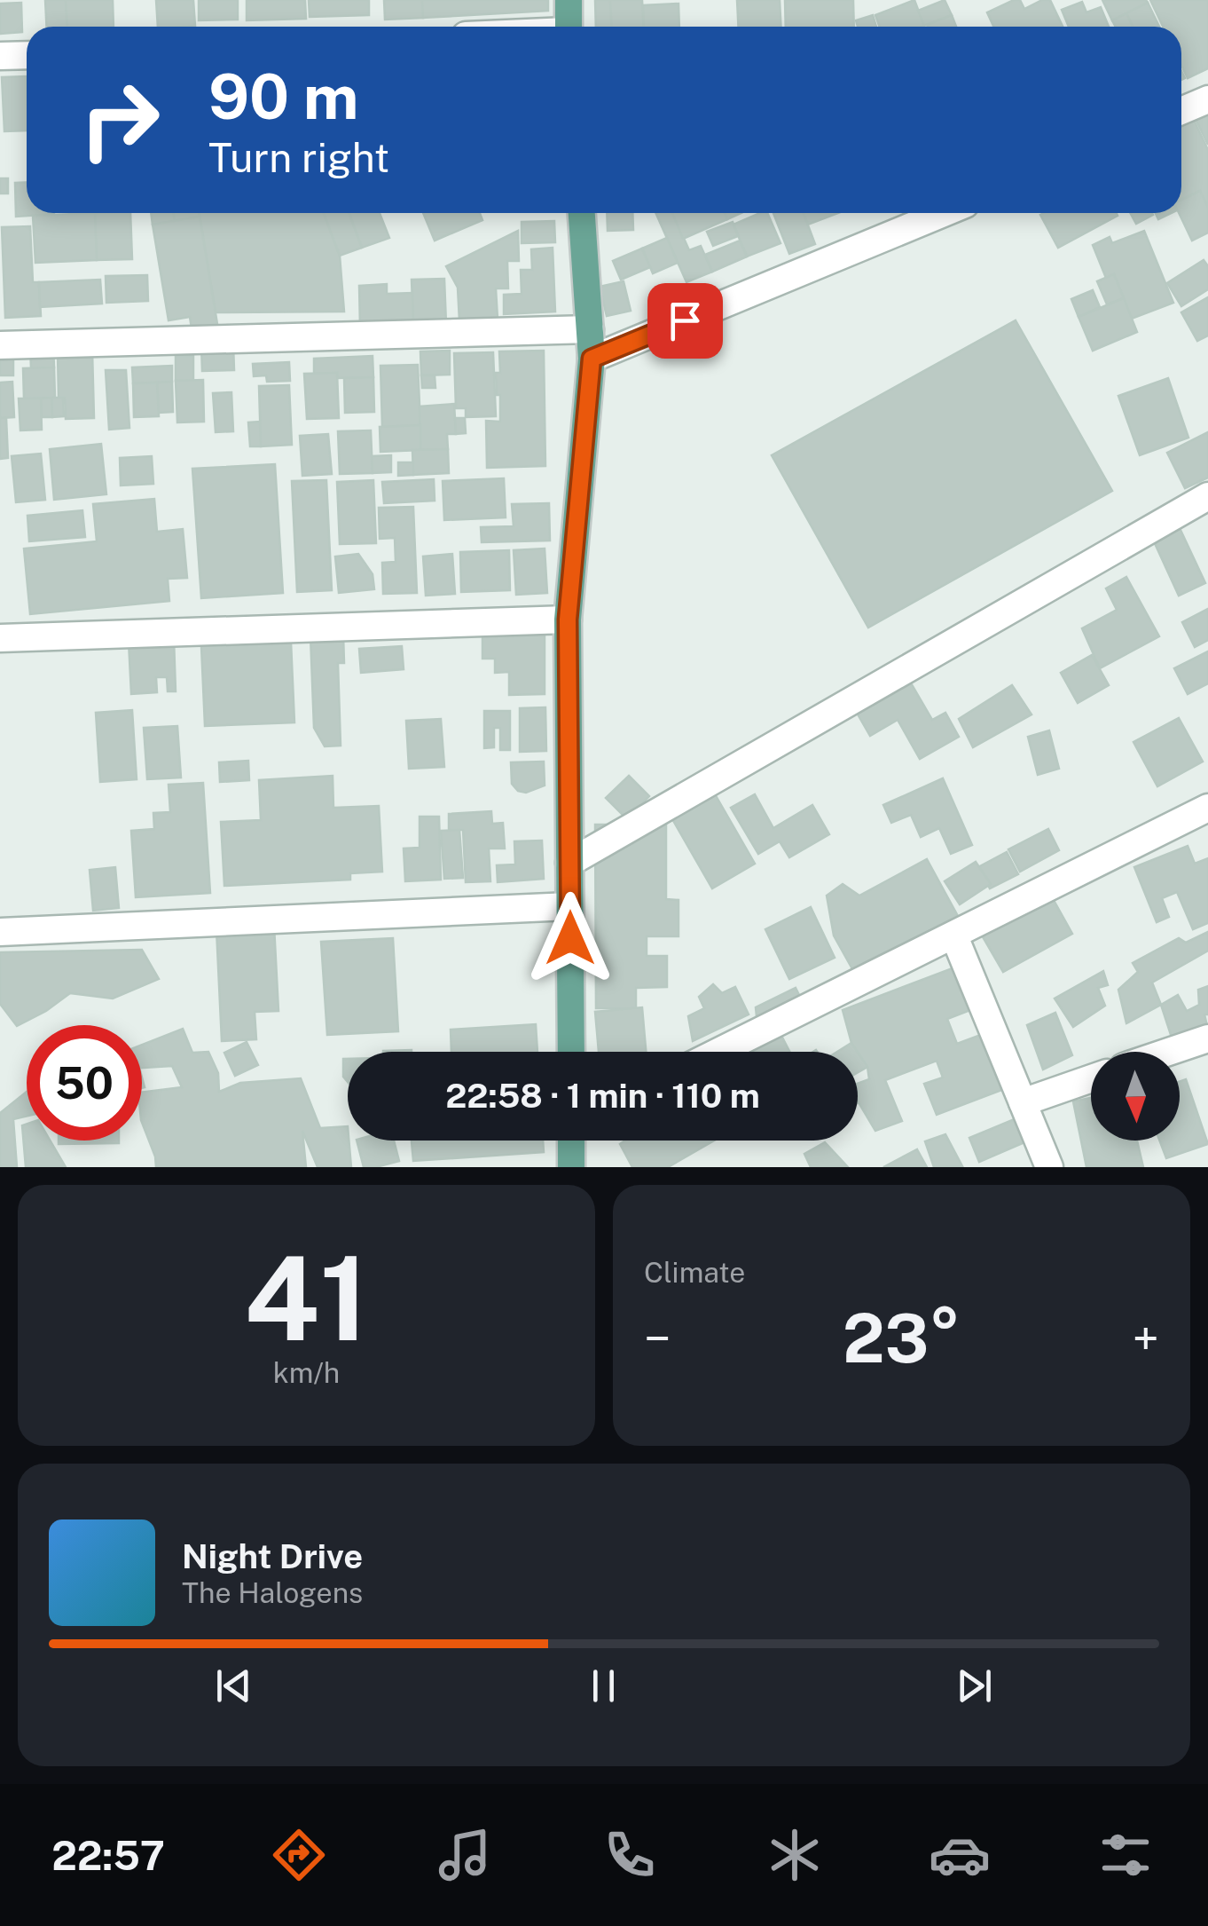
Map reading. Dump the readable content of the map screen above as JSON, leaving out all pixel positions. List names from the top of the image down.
{
  "north": "bottom",
  "page": {
    "turn": ["90 m", "Turn right"],
    "limit": "50",
    "trip": "22:58 · 1 min · 110 m",
    "tile": [
      ["41", "km/h"],
      "Climate"
    ],
    "heat": ["−", "23°", "+"],
    "song": ["Night Drive", "The Halogens"],
    "tabs": "22:57"
  }
}
